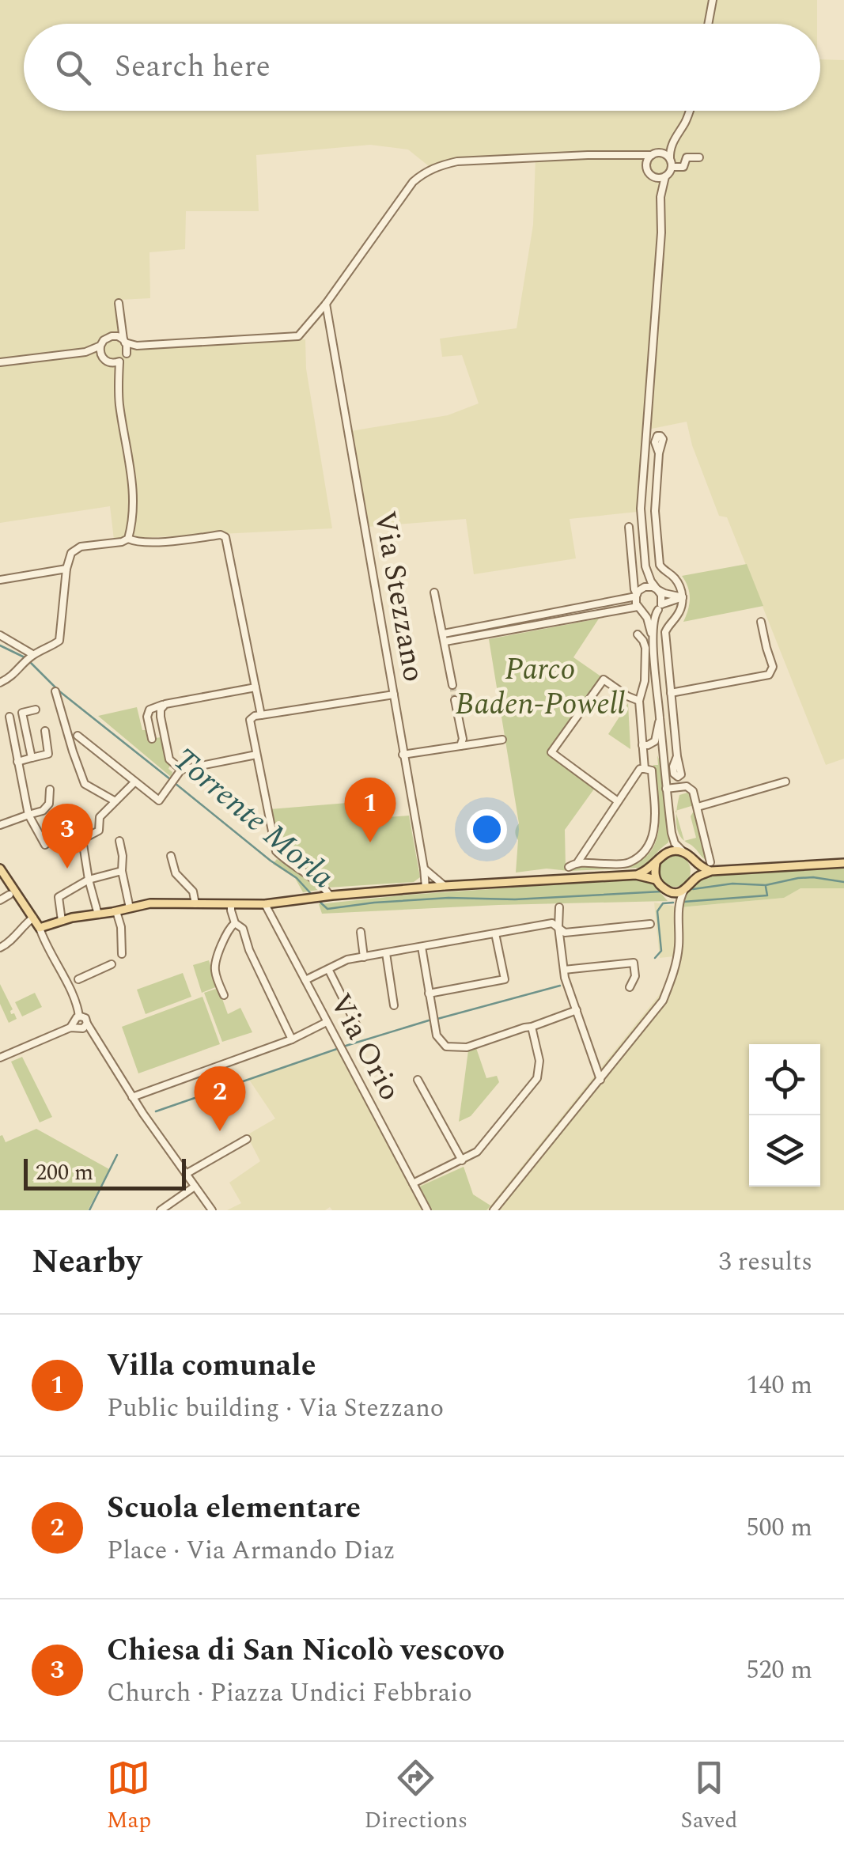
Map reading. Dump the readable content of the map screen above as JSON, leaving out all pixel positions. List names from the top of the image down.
{
  "streets": {
    "street": ["Via Stezzano", "Via Orio"]
  },
  "water": ["Torrente Morla"],
  "parks": ["Parco Baden-Powell"],
  "scale_bar": "200 m",
  "page": {
    "search": "Search here",
    "pins": ["1", "3", "2"],
    "scale": "200 m",
    "heading": ["Nearby", "3 results"],
    "list": [
      {
        "mark": "1",
        "name": "Villa comunale",
        "note": "Public building · Via Stezzano",
        "value": "140 m"
      },
      {
        "mark": "2",
        "name": "Scuola elementare",
        "note": "Place · Via Armando Diaz",
        "value": "500 m"
      },
      {
        "mark": "3",
        "name": "Chiesa di San Nicolò vescovo",
        "note": "Church · Piazza Undici Febbraio",
        "value": "520 m"
      }
    ],
    "nav": ["Map", "Directions", "Saved"]
  }
}
